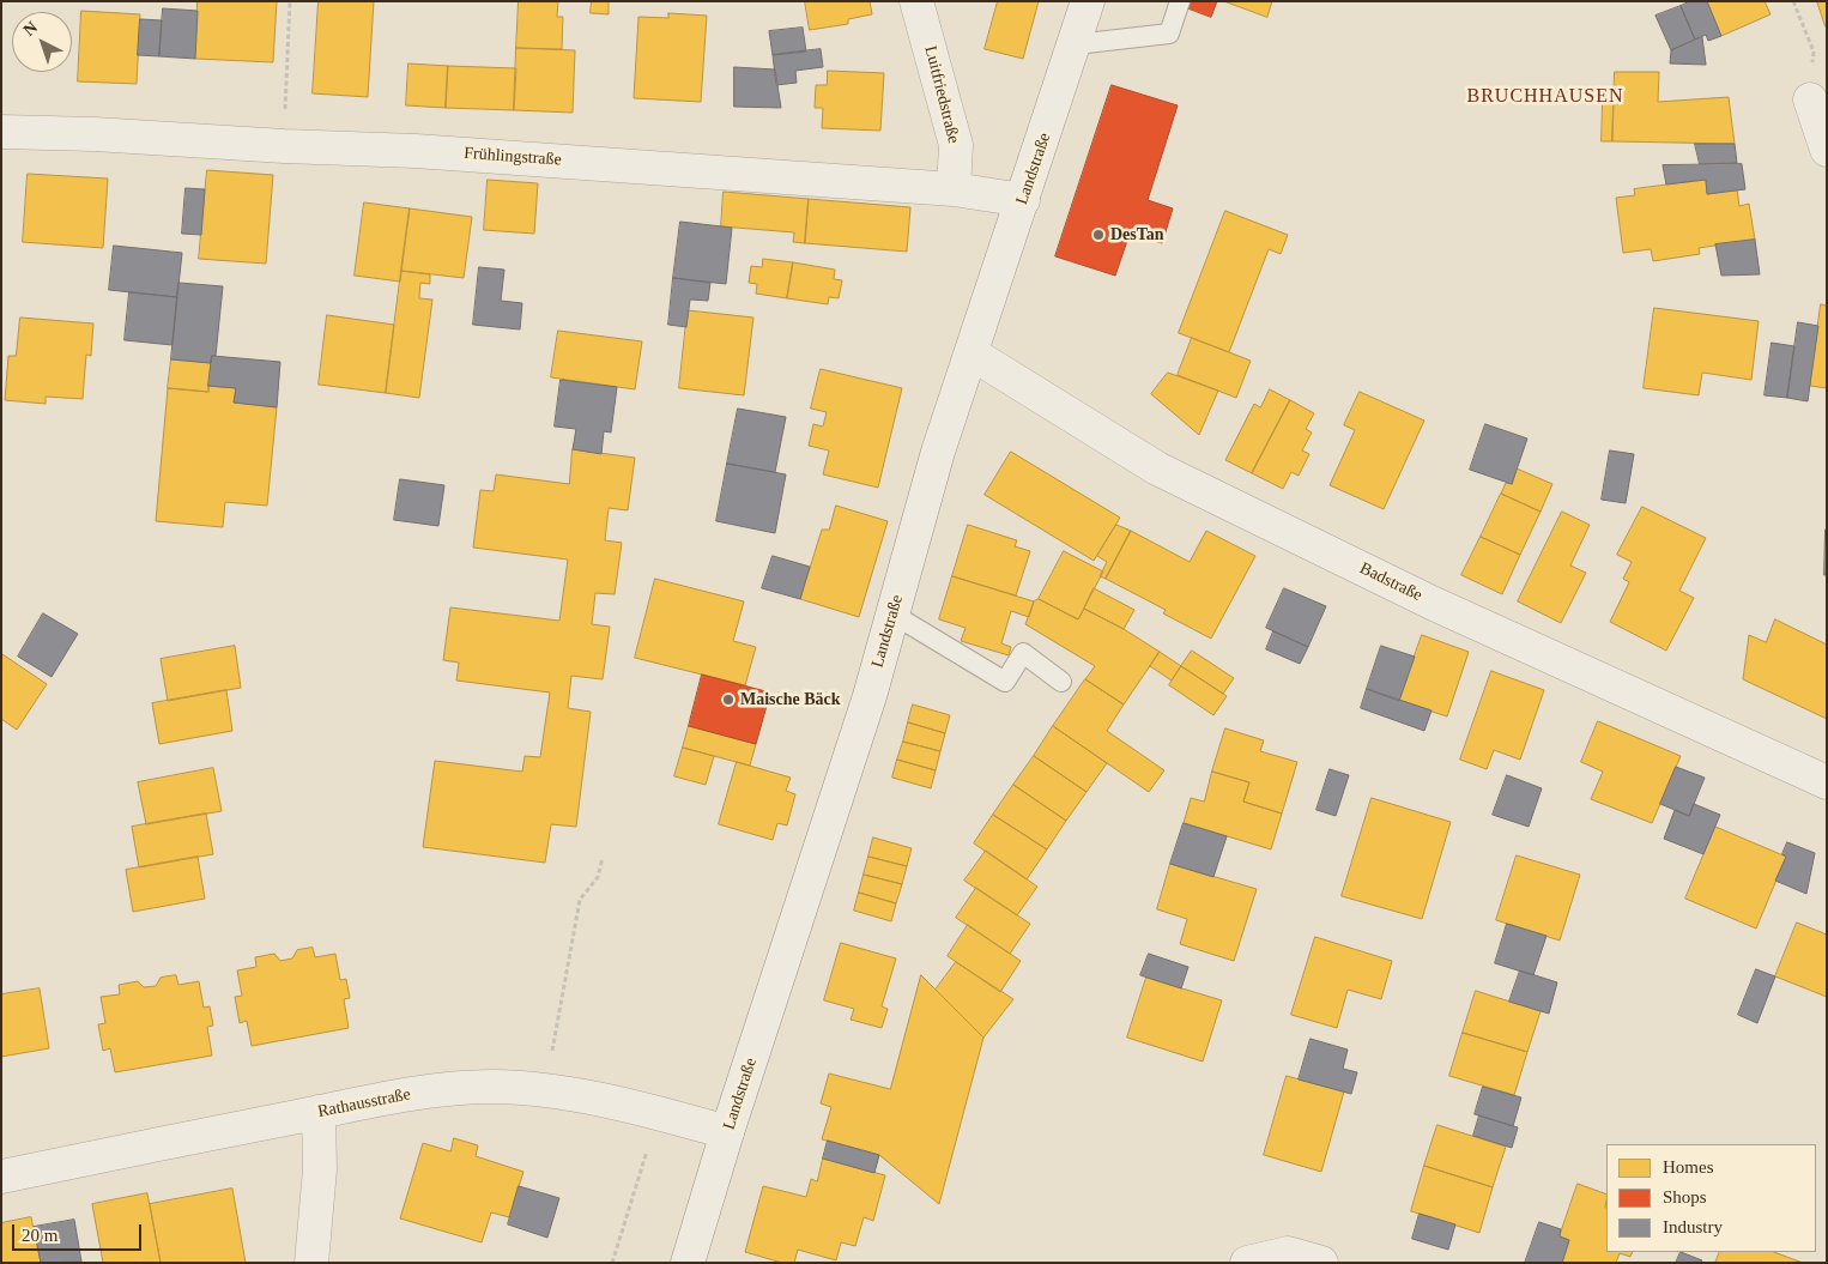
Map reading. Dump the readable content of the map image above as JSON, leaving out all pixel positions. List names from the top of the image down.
{
  "streets": {
    "street": [
      "Luitfriedstraße",
      "Frühlingstraße",
      "Landstraße",
      "Badstraße",
      "Rathausstraße"
    ]
  },
  "crossings": [
    ["Luitfriedstraße", "Frühlingstraße"],
    ["Frühlingstraße", "Landstraße"],
    ["Landstraße", "Badstraße"],
    ["Landstraße", "Rathausstraße"]
  ],
  "districts": ["BRUCHHAUSEN"],
  "places": ["DesTan", "Maische Bäck"],
  "legend": ["Homes", "Shops", "Industry"],
  "scale_bar": "20 m",
  "north": "top left"
}
